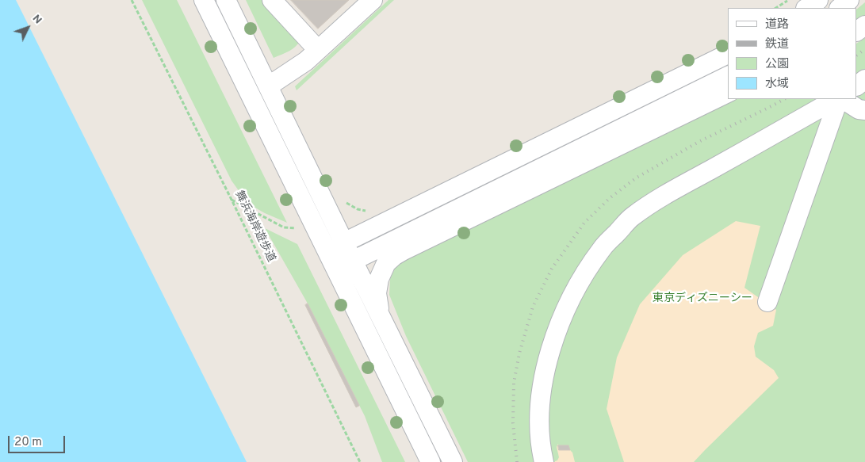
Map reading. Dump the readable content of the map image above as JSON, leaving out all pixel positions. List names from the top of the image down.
{
  "streets": {
    "path": ["舞浜海岸遊歩道"]
  },
  "parks": ["東京ディズニーシー"],
  "legend": [
    "道路",
    "鉄道",
    "公園",
    "水域"
  ],
  "scale_bar": "20 m",
  "north": "top right"
}
